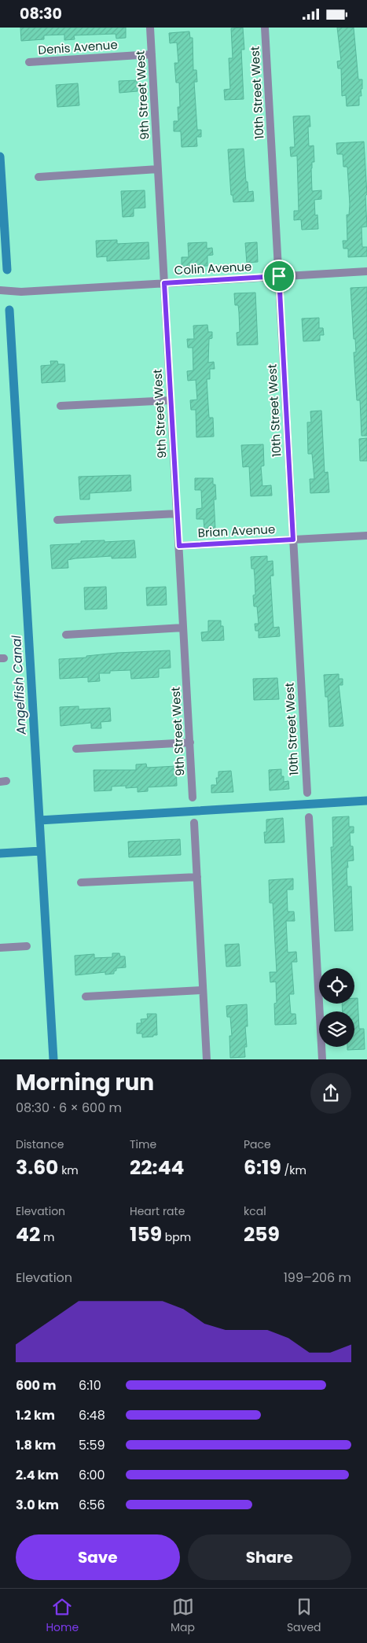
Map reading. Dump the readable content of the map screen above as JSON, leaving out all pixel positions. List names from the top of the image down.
{
  "streets": {
    "street": [
      "Denis Avenue",
      "10th Street West",
      "9th Street West",
      "Colin Avenue",
      "Brian Avenue"
    ]
  },
  "crossings": [
    ["Denis Avenue", "9th Street West"],
    ["10th Street West", "Colin Avenue"],
    ["10th Street West", "Brian Avenue"],
    ["9th Street West", "Colin Avenue"],
    ["9th Street West", "Brian Avenue"]
  ],
  "water": ["Angelfish Canal"],
  "page": {
    "status": "08:30",
    "heading": ["Morning run", "08:30 · 6 × 600 m"],
    "stats": [
      ["Distance", "3.60 km"],
      ["Time", "22:44"],
      ["Pace", "6:19 /km"],
      ["Elevation", "42 m"],
      ["Heart rate", "159 bpm"],
      ["kcal", "259"]
    ],
    "chart": ["Elevation", "199–206 m"],
    "list": [
      {
        "name": "600 m",
        "note": "6:10"
      },
      {
        "name": "1.2 km",
        "note": "6:48"
      },
      {
        "name": "1.8 km",
        "note": "5:59"
      },
      {
        "name": "2.4 km",
        "note": "6:00"
      },
      {
        "name": "3.0 km",
        "note": "6:56"
      }
    ],
    "buttons": ["Save", "Share"],
    "tabs": ["Home", "Map", "Saved"]
  }
}
